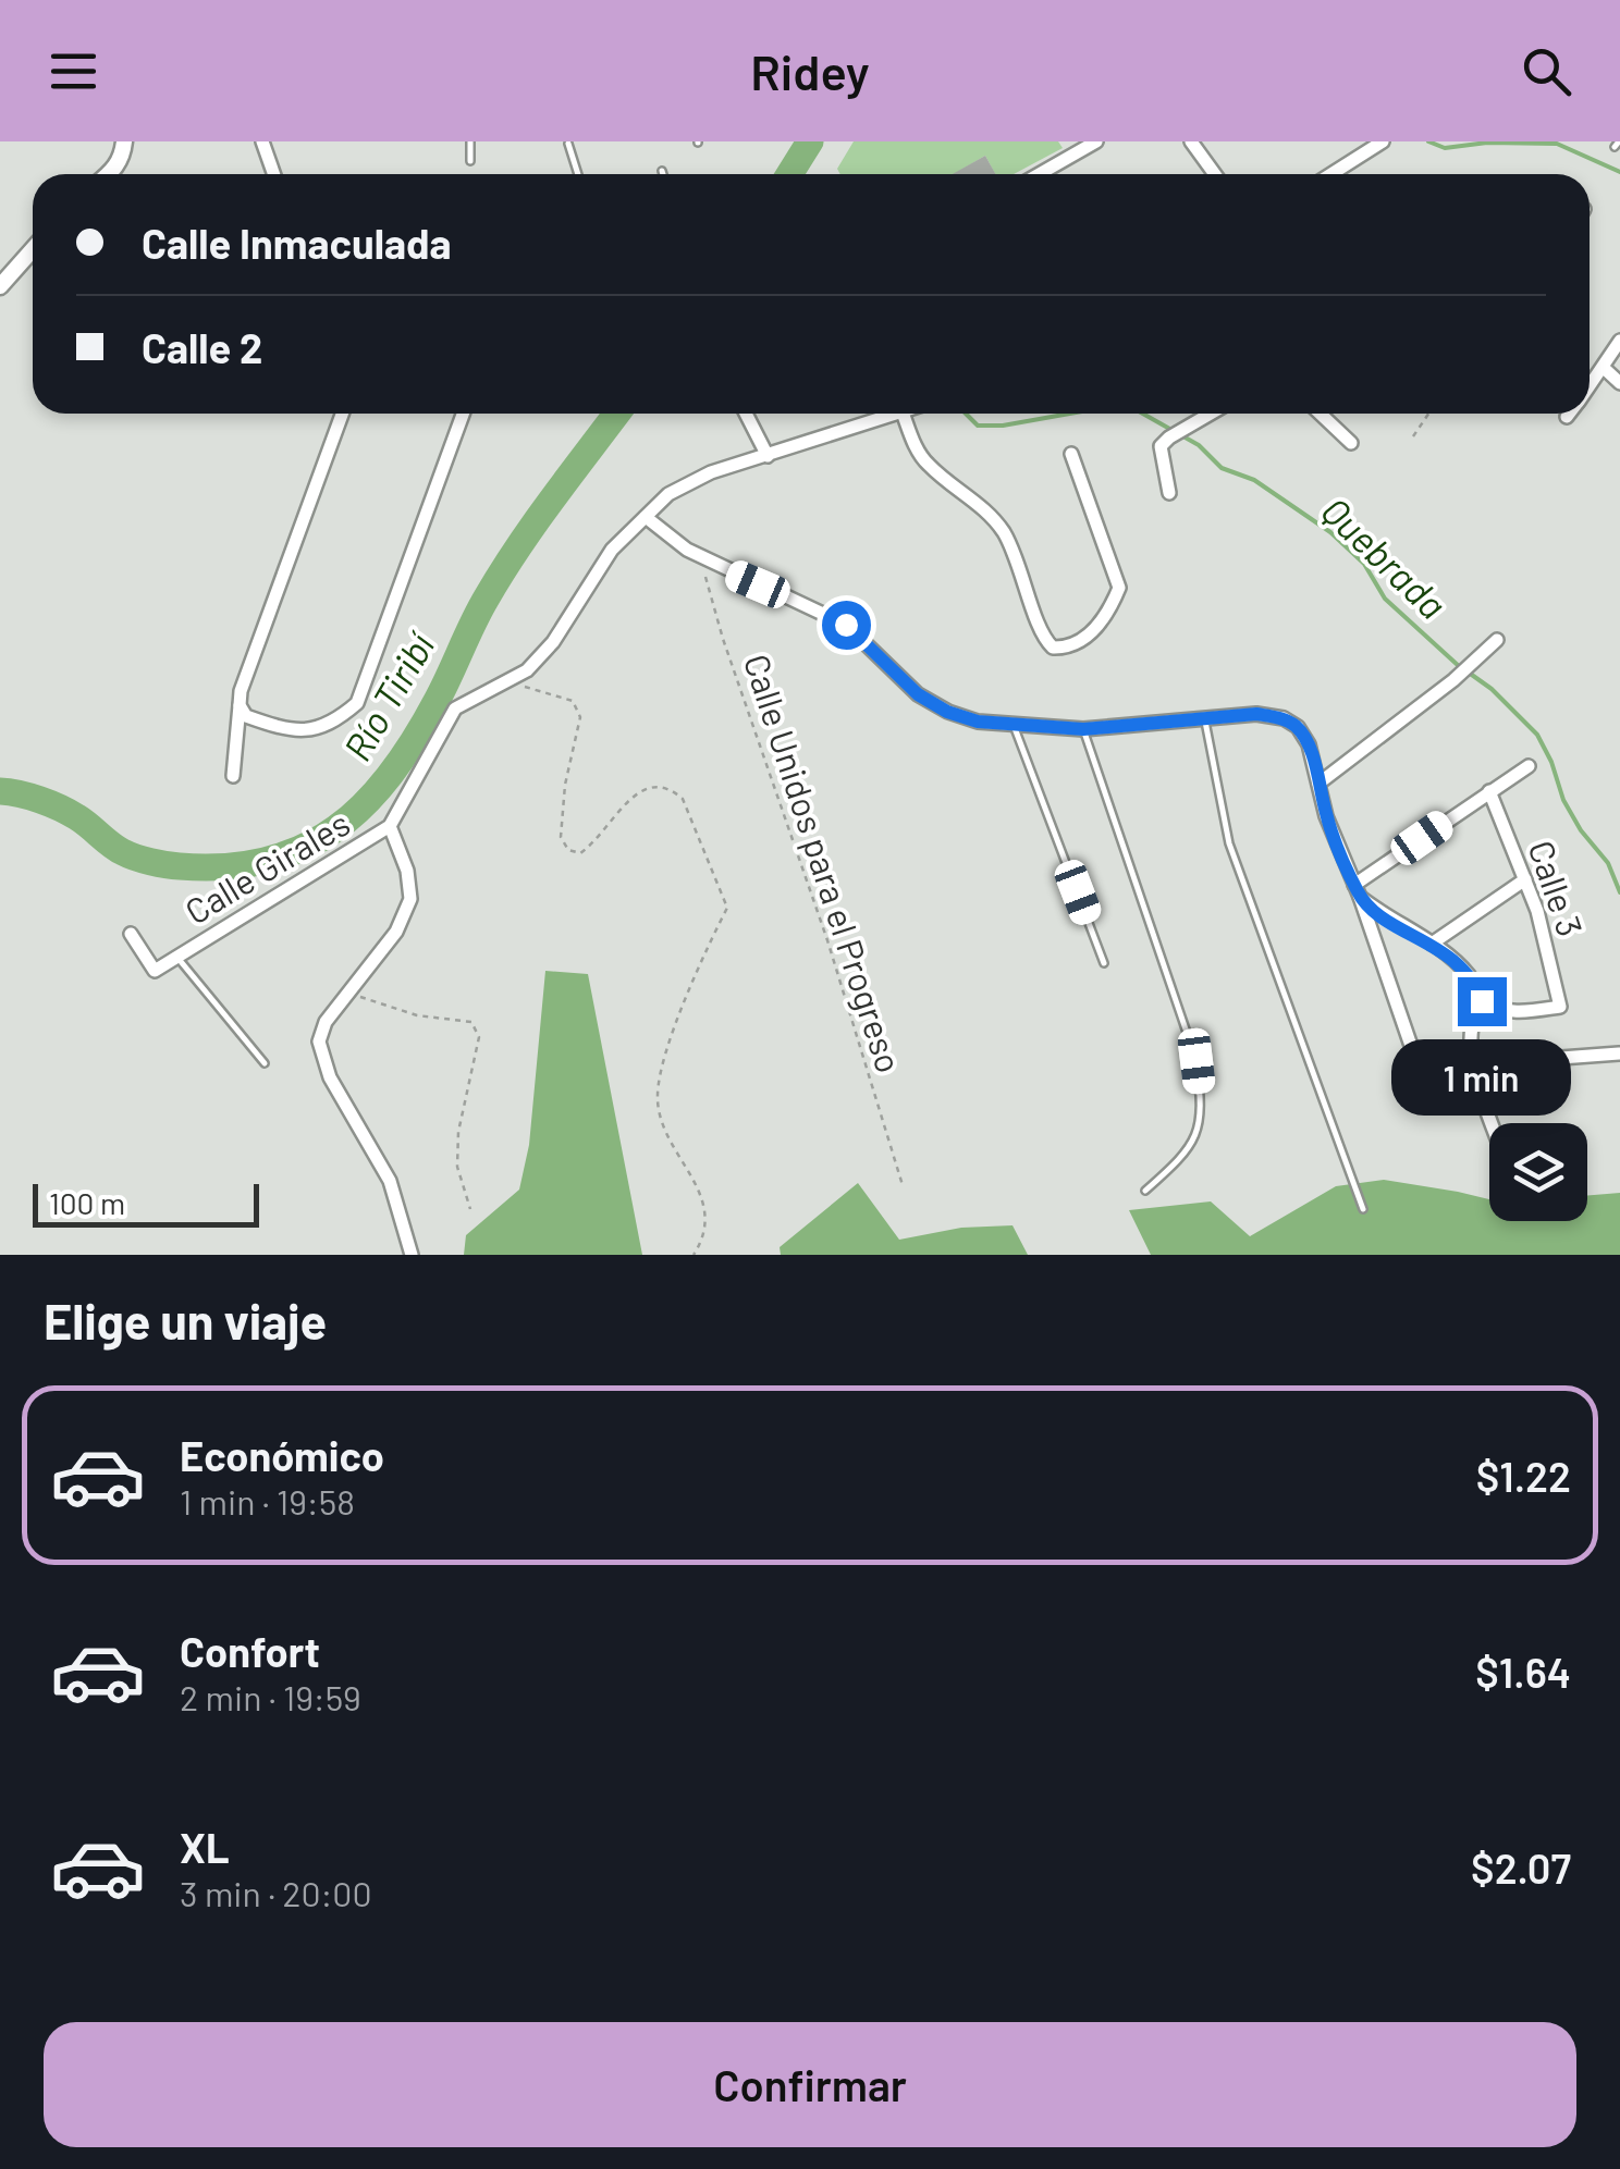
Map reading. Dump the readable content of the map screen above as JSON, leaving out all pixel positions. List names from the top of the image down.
{
  "streets": {
    "street": ["Calle Girales", "Calle 3"],
    "path": ["Calle Unidos para el Progreso"]
  },
  "water": ["Quebrada", "Río Tiribí"],
  "scale_bar": "100 m",
  "page": {
    "header": "Ridey",
    "banner": ["Calle Inmaculada", "Calle 2"],
    "bubble": "1 min",
    "scale": "100 m",
    "heading": "Elige un viaje",
    "list": [
      {
        "name": "Económico",
        "note": "1 min · 19:58",
        "value": "$1.22"
      },
      {
        "name": "Confort",
        "note": "2 min · 19:59",
        "value": "$1.64"
      },
      {
        "name": "XL",
        "note": "3 min · 20:00",
        "value": "$2.07"
      }
    ],
    "buttons": "Confirmar"
  }
}
